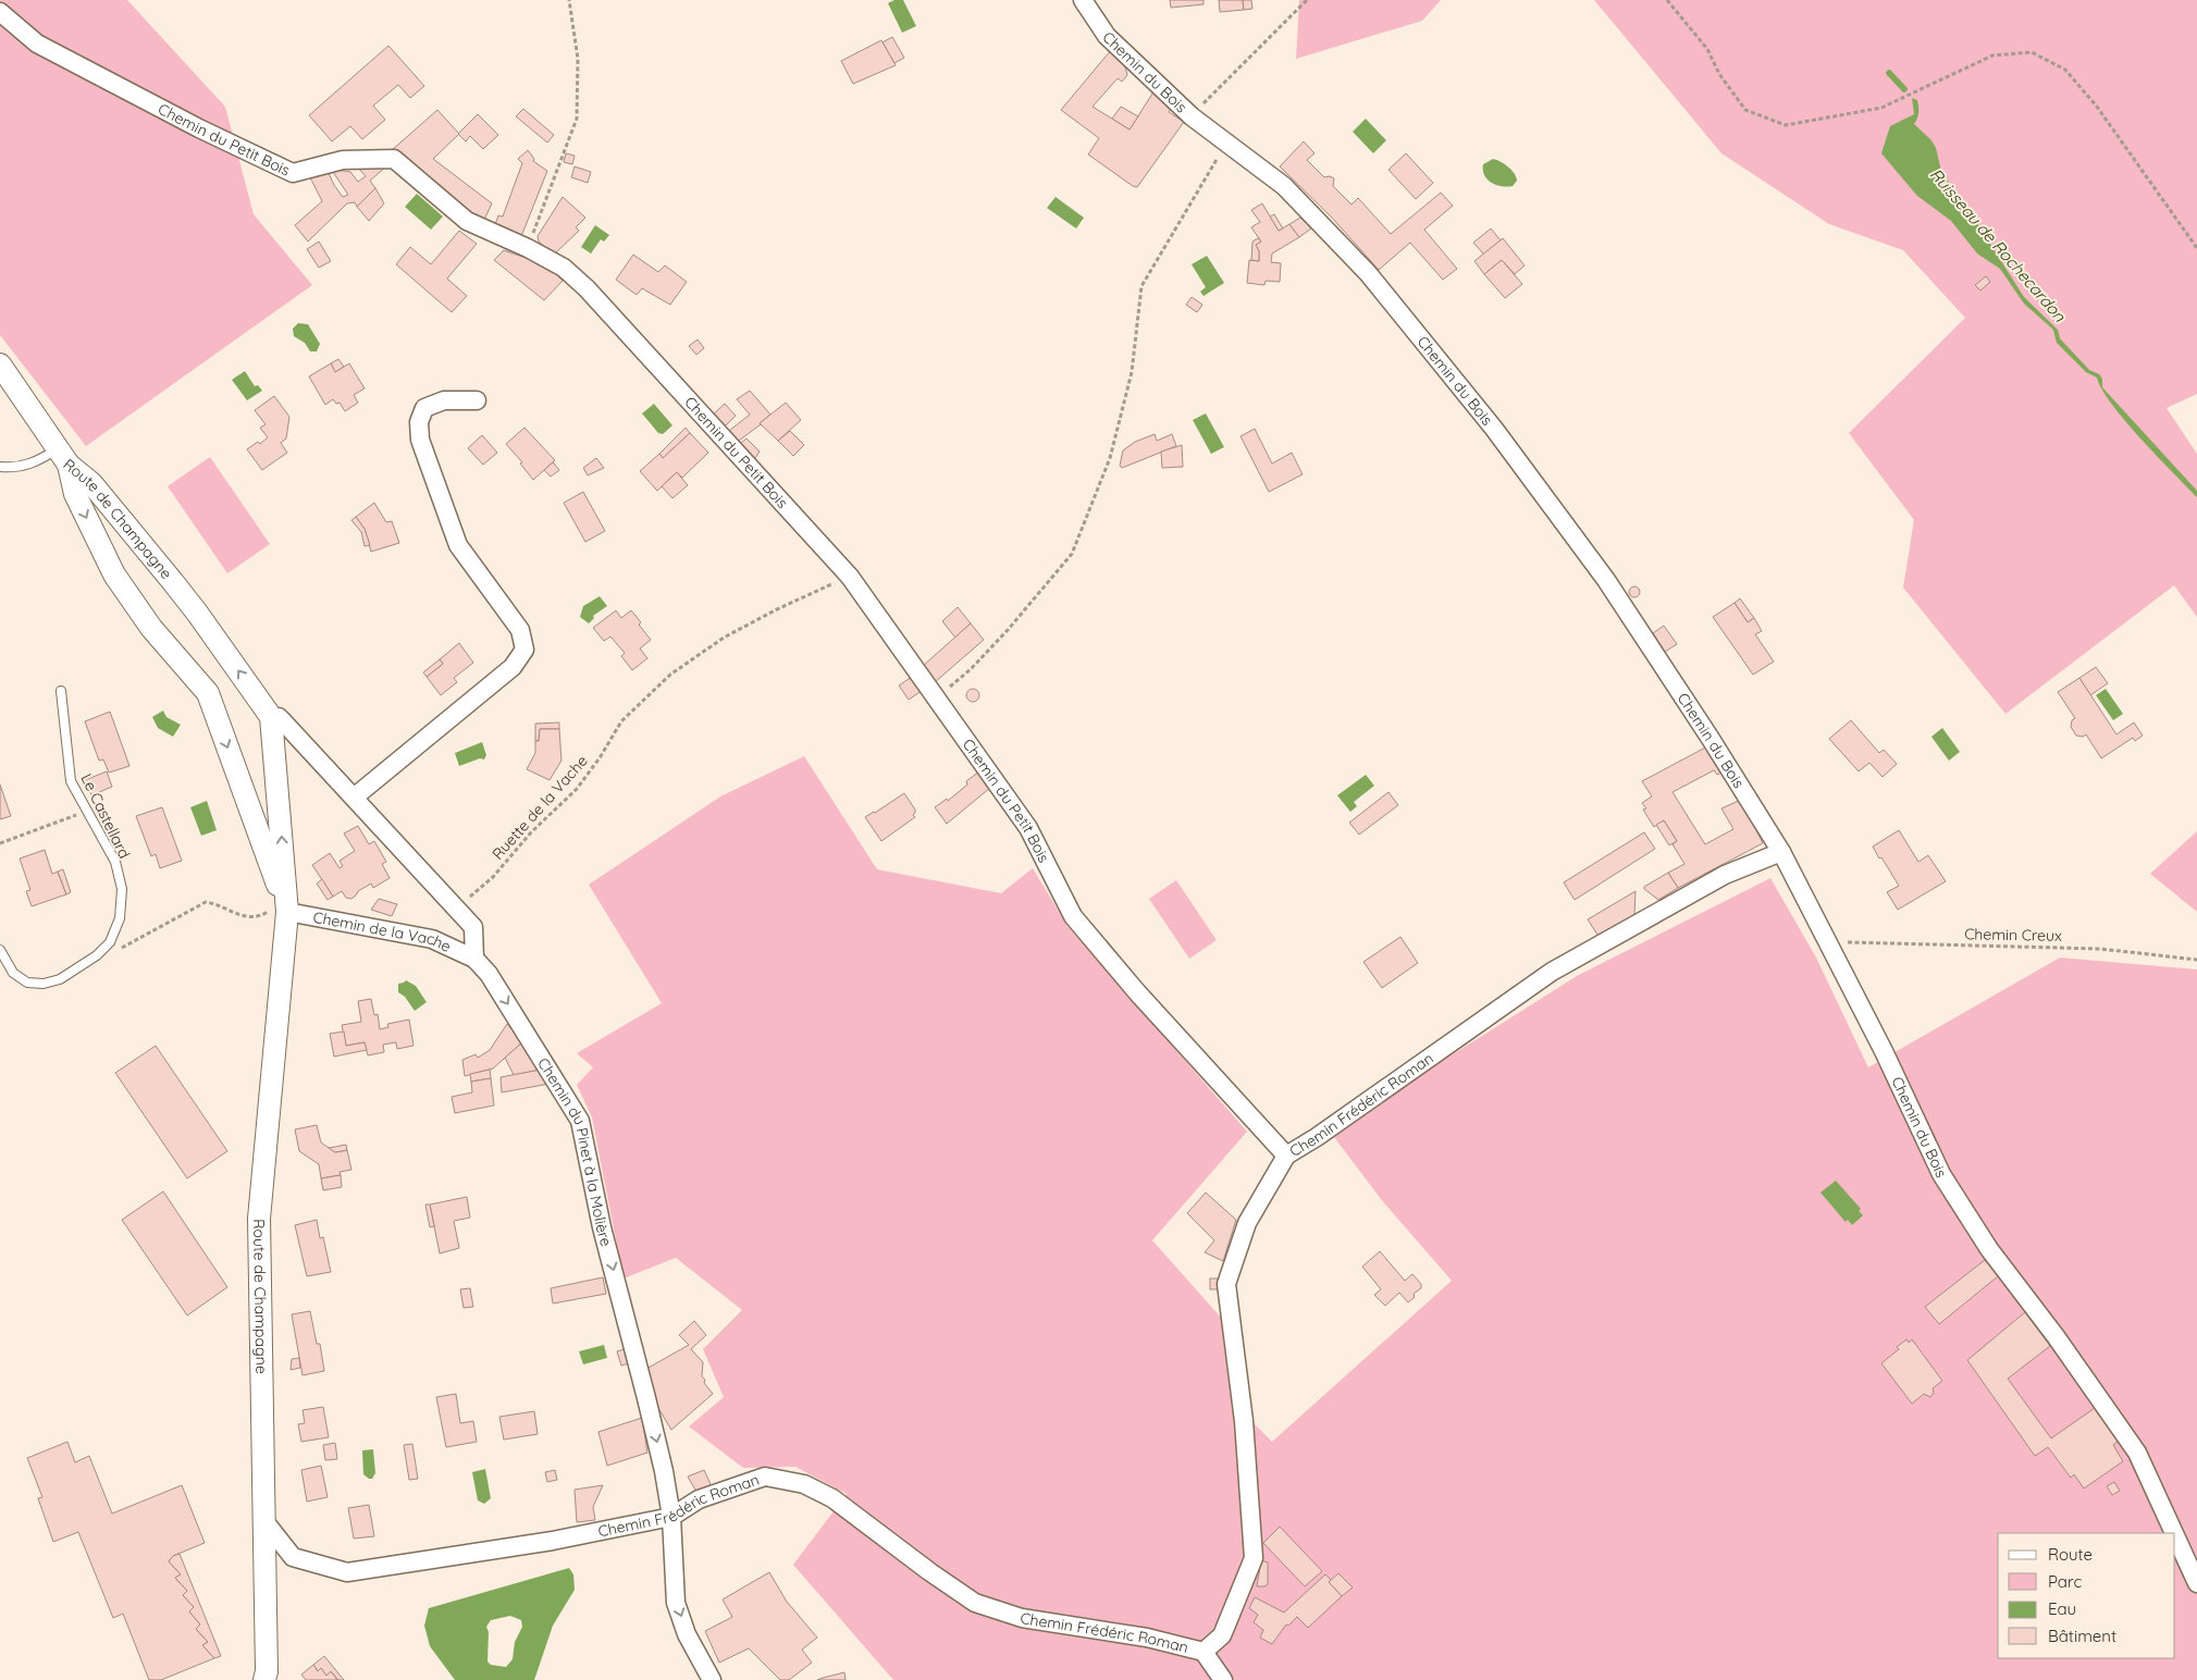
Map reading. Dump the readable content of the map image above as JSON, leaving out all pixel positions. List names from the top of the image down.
{
  "streets": {
    "street": [
      "Chemin du Bois",
      "Chemin du Petit Bois",
      "Route de Champagne",
      "Chemin de la Vache",
      "Chemin Frédéric Roman",
      "Chemin du Pinet à la Molière"
    ],
    "lane": ["Le Castellard"],
    "path": ["Ruette de la Vache", "Chemin Creux"]
  },
  "crossings": [
    ["Chemin du Bois", "Chemin Creux"],
    ["Chemin du Bois", "Chemin Frédéric Roman"],
    ["Chemin du Petit Bois", "Ruette de la Vache"],
    ["Chemin du Petit Bois", "Chemin Frédéric Roman"],
    ["Route de Champagne", "Chemin de la Vache"],
    ["Route de Champagne", "Chemin Frédéric Roman"],
    ["Chemin de la Vache", "Chemin du Pinet à la Molière"],
    ["Chemin Frédéric Roman", "Chemin du Pinet à la Molière"]
  ],
  "one_way": ["Chemin du Pinet à la Molière"],
  "water": ["Ruisseau de Rochecardon"],
  "legend": [
    "Route",
    "Parc",
    "Eau",
    "Bâtiment"
  ]
}
